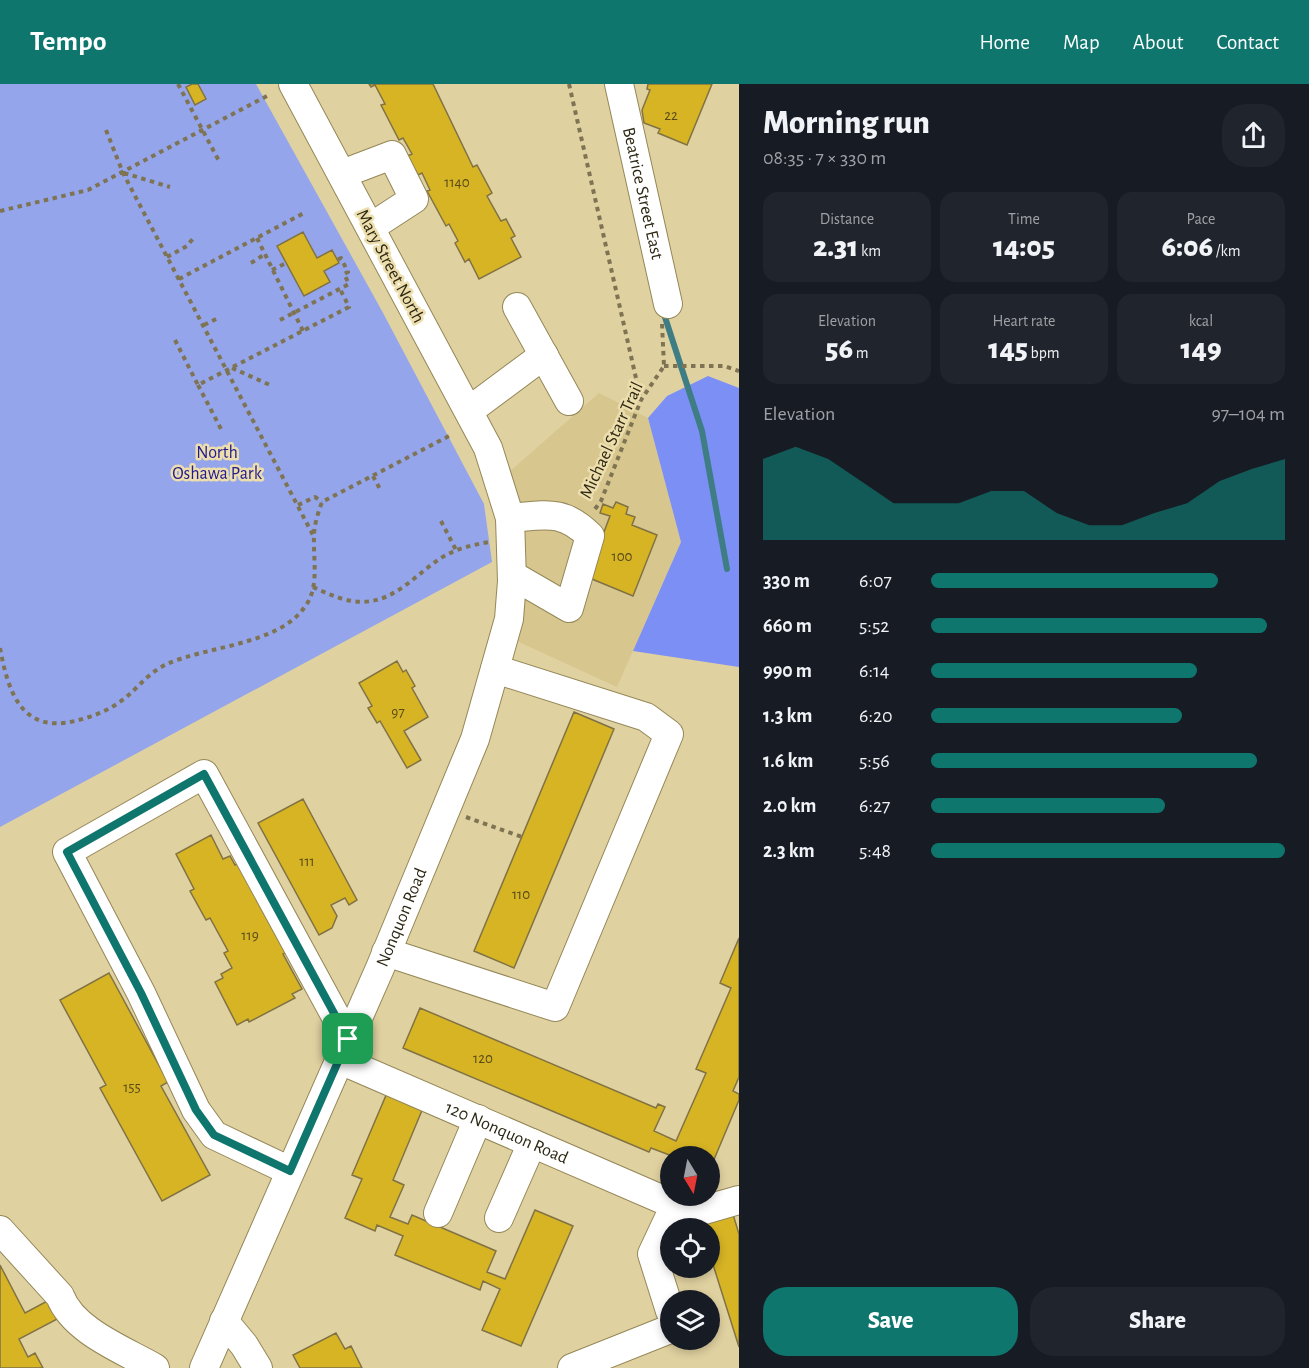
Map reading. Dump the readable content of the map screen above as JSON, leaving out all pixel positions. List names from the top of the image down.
{
  "streets": {
    "street": [
      "Beatrice Street East",
      "Mary Street North",
      "Nonquon Road",
      "120 Nonquon Road"
    ],
    "path": ["Michael Starr Trail"]
  },
  "crossings": [
    ["Mary Street North", "Nonquon Road"],
    ["Nonquon Road", "120 Nonquon Road"]
  ],
  "parks": ["North Oshawa Park"],
  "house_numbers": [
    "22",
    "1140",
    "100",
    "97",
    "111",
    "110",
    "119",
    "120",
    "155"
  ],
  "north": "bottom",
  "page": {
    "header": "Tempo",
    "nav": [
      "Home",
      "Map",
      "About",
      "Contact"
    ],
    "heading": ["Morning run", "08:35 · 7 × 330 m"],
    "stats": [
      ["Distance", "2.31 km"],
      ["Time", "14:05"],
      ["Pace", "6:06 /km"],
      ["Elevation", "56 m"],
      ["Heart rate", "145 bpm"],
      ["kcal", "149"]
    ],
    "chart": ["Elevation", "97–104 m"],
    "list": [
      {
        "name": "330 m",
        "note": "6:07"
      },
      {
        "name": "660 m",
        "note": "5:52"
      },
      {
        "name": "990 m",
        "note": "6:14"
      },
      {
        "name": "1.3 km",
        "note": "6:20"
      },
      {
        "name": "1.6 km",
        "note": "5:56"
      },
      {
        "name": "2.0 km",
        "note": "6:27"
      },
      {
        "name": "2.3 km",
        "note": "5:48"
      }
    ],
    "buttons": ["Save", "Share"]
  }
}
